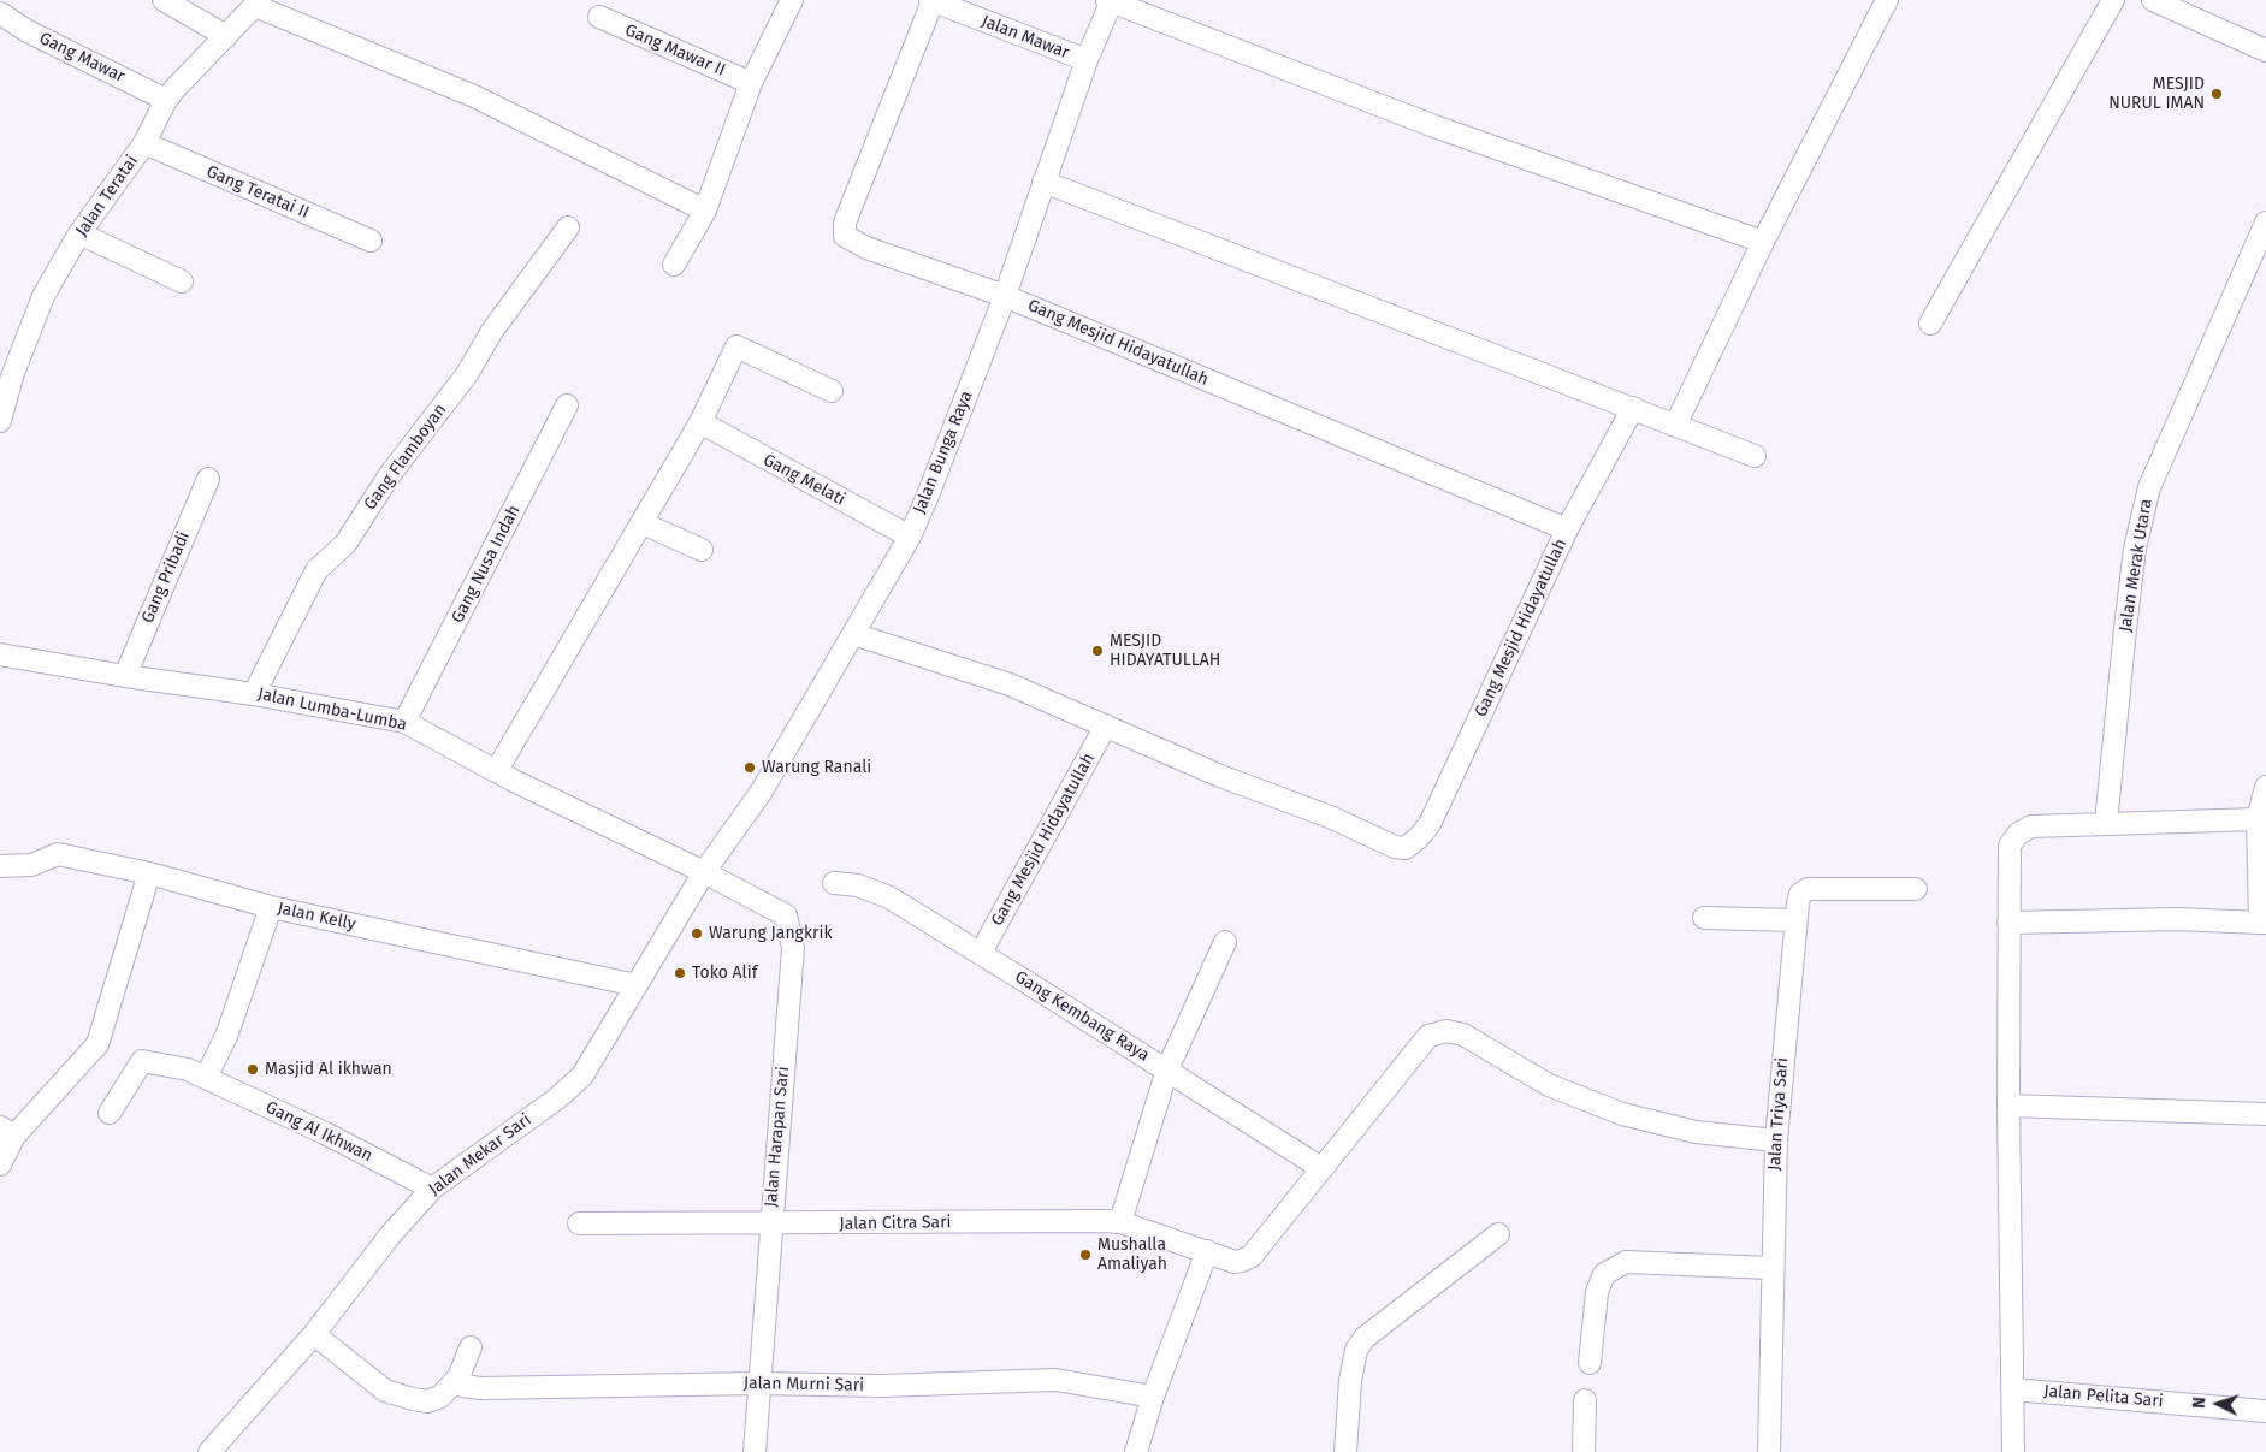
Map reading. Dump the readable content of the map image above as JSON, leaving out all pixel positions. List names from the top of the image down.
{
  "streets": {
    "street": [
      "Jalan Mawar",
      "Gang Mawar II",
      "Gang Mawar",
      "Gang Teratai II",
      "Jalan Teratai",
      "Gang Mesjid Hidayatullah",
      "Jalan Bunga Raya",
      "Gang Flamboyan",
      "Gang Melati",
      "Gang Nusa Indah",
      "Jalan Merak Utara",
      "Gang Pribadi",
      "Jalan Lumba-Lumba",
      "Jalan Kelly",
      "Gang Kembang Raya",
      "Jalan Triya Sari",
      "Gang Al Ikhwan",
      "Jalan Harapan Sari",
      "Jalan Mekar Sari",
      "Jalan Citra Sari",
      "Jalan Murni Sari",
      "Jalan Pelita Sari"
    ]
  },
  "crossings": [
    ["Jalan Mawar", "Gang Mesjid Hidayatullah"],
    ["Jalan Mawar", "Jalan Bunga Raya"],
    ["Gang Mawar", "Jalan Teratai"],
    ["Gang Teratai II", "Jalan Teratai"],
    ["Gang Mesjid Hidayatullah", "Jalan Bunga Raya"],
    ["Gang Mesjid Hidayatullah", "Gang Kembang Raya"],
    ["Jalan Bunga Raya", "Gang Melati"],
    ["Jalan Bunga Raya", "Jalan Lumba-Lumba"],
    ["Jalan Bunga Raya", "Jalan Harapan Sari"],
    ["Jalan Bunga Raya", "Jalan Mekar Sari"],
    ["Gang Flamboyan", "Jalan Lumba-Lumba"],
    ["Gang Nusa Indah", "Jalan Lumba-Lumba"],
    ["Gang Pribadi", "Jalan Lumba-Lumba"],
    ["Jalan Lumba-Lumba", "Jalan Harapan Sari"],
    ["Jalan Lumba-Lumba", "Jalan Mekar Sari"],
    ["Jalan Kelly", "Jalan Mekar Sari"],
    ["Gang Kembang Raya", "Jalan Citra Sari"],
    ["Gang Al Ikhwan", "Jalan Mekar Sari"],
    ["Jalan Harapan Sari", "Jalan Mekar Sari"],
    ["Jalan Harapan Sari", "Jalan Citra Sari"],
    ["Jalan Harapan Sari", "Jalan Murni Sari"]
  ],
  "places": [
    "MESJID NURUL IMAN",
    "MESJID HIDAYATULLAH",
    "Warung Ranali",
    "Warung Jangkrik",
    "Toko Alif",
    "Masjid Al ikhwan",
    "Mushalla Amaliyah"
  ],
  "north": "left"
}
